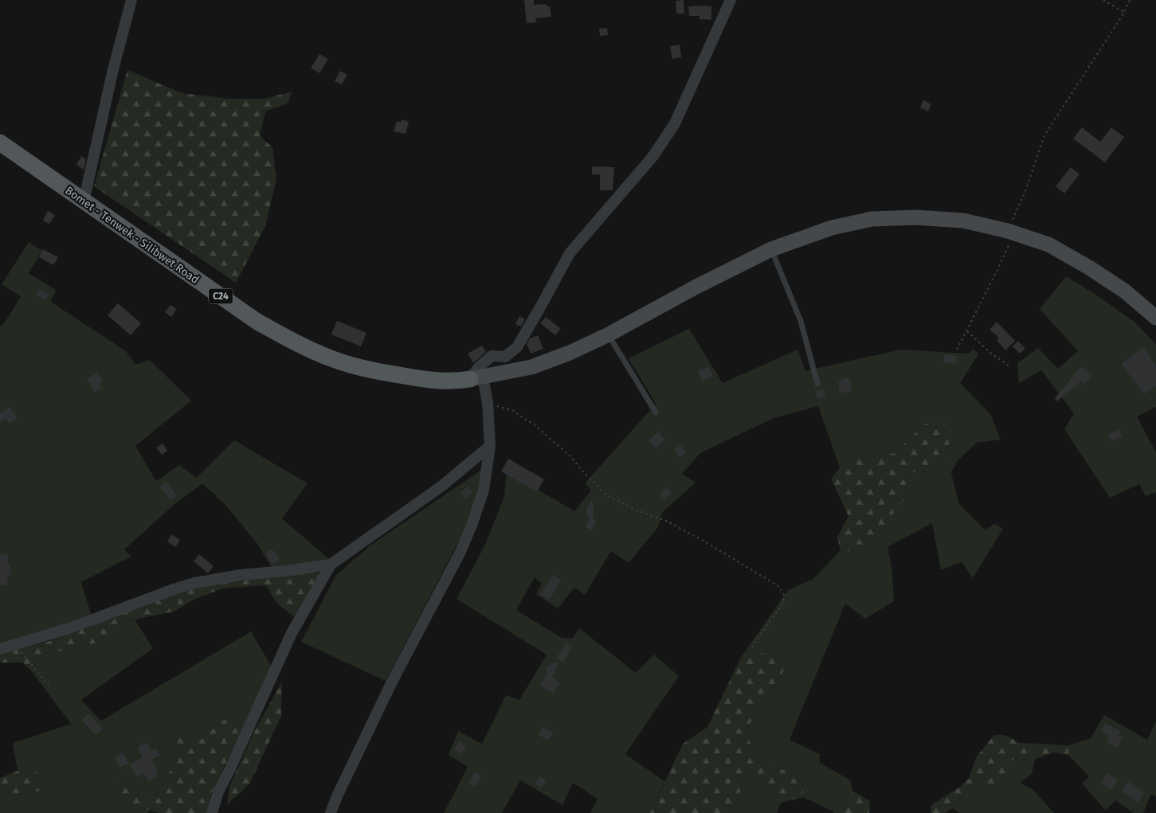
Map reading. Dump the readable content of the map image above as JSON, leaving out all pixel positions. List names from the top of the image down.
{
  "streets": {
    "main road": ["Bomet - Tenwek - Silibwet Road", "C24"]
  },
  "crossings": [
    ["Bomet - Tenwek - Silibwet Road", "C24"]
  ]
}
